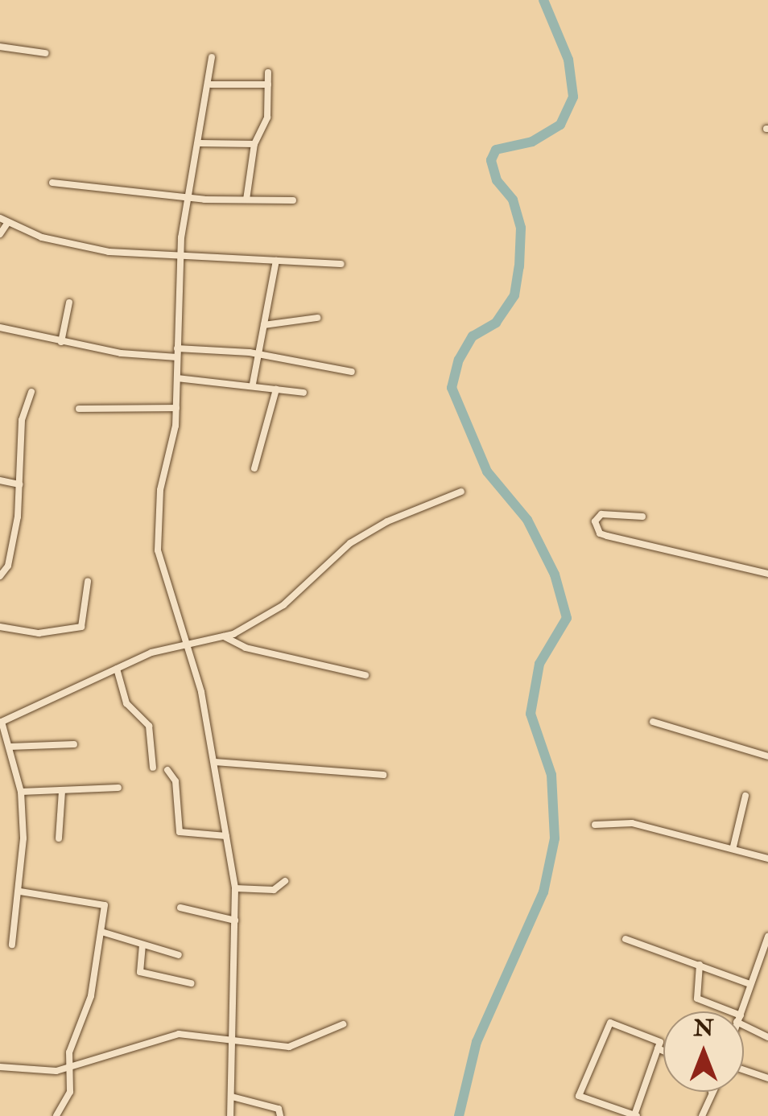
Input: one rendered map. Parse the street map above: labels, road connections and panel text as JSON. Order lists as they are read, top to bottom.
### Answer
{
  "north": "top"
}
